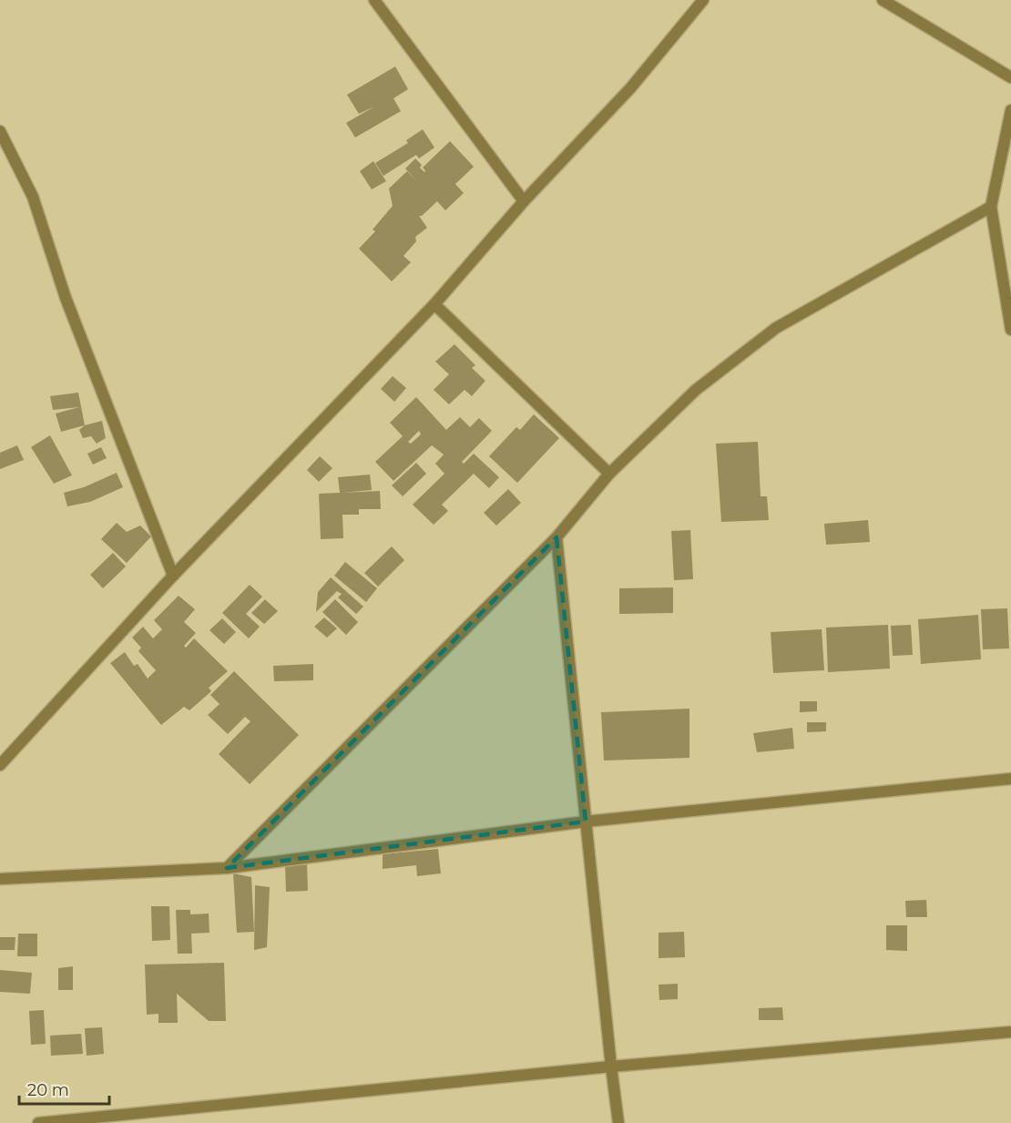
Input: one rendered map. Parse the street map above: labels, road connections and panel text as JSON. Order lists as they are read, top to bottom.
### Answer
{
  "scale_bar": "20 m"
}
